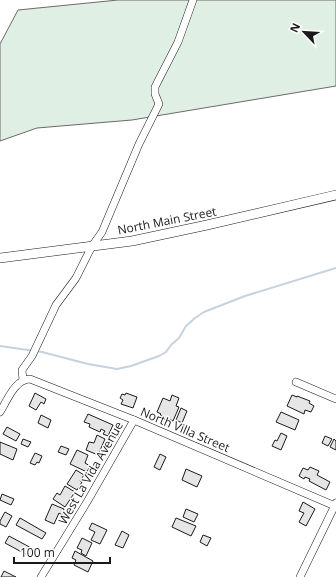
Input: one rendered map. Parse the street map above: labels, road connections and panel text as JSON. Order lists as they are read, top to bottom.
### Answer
{
  "streets": {
    "main road": ["North Main Street"],
    "street": ["North Villa Street", "West La Vida Avenue"]
  },
  "crossings": [
    ["North Villa Street", "West La Vida Avenue"]
  ],
  "scale_bar": "100 m",
  "north": "top left"
}
